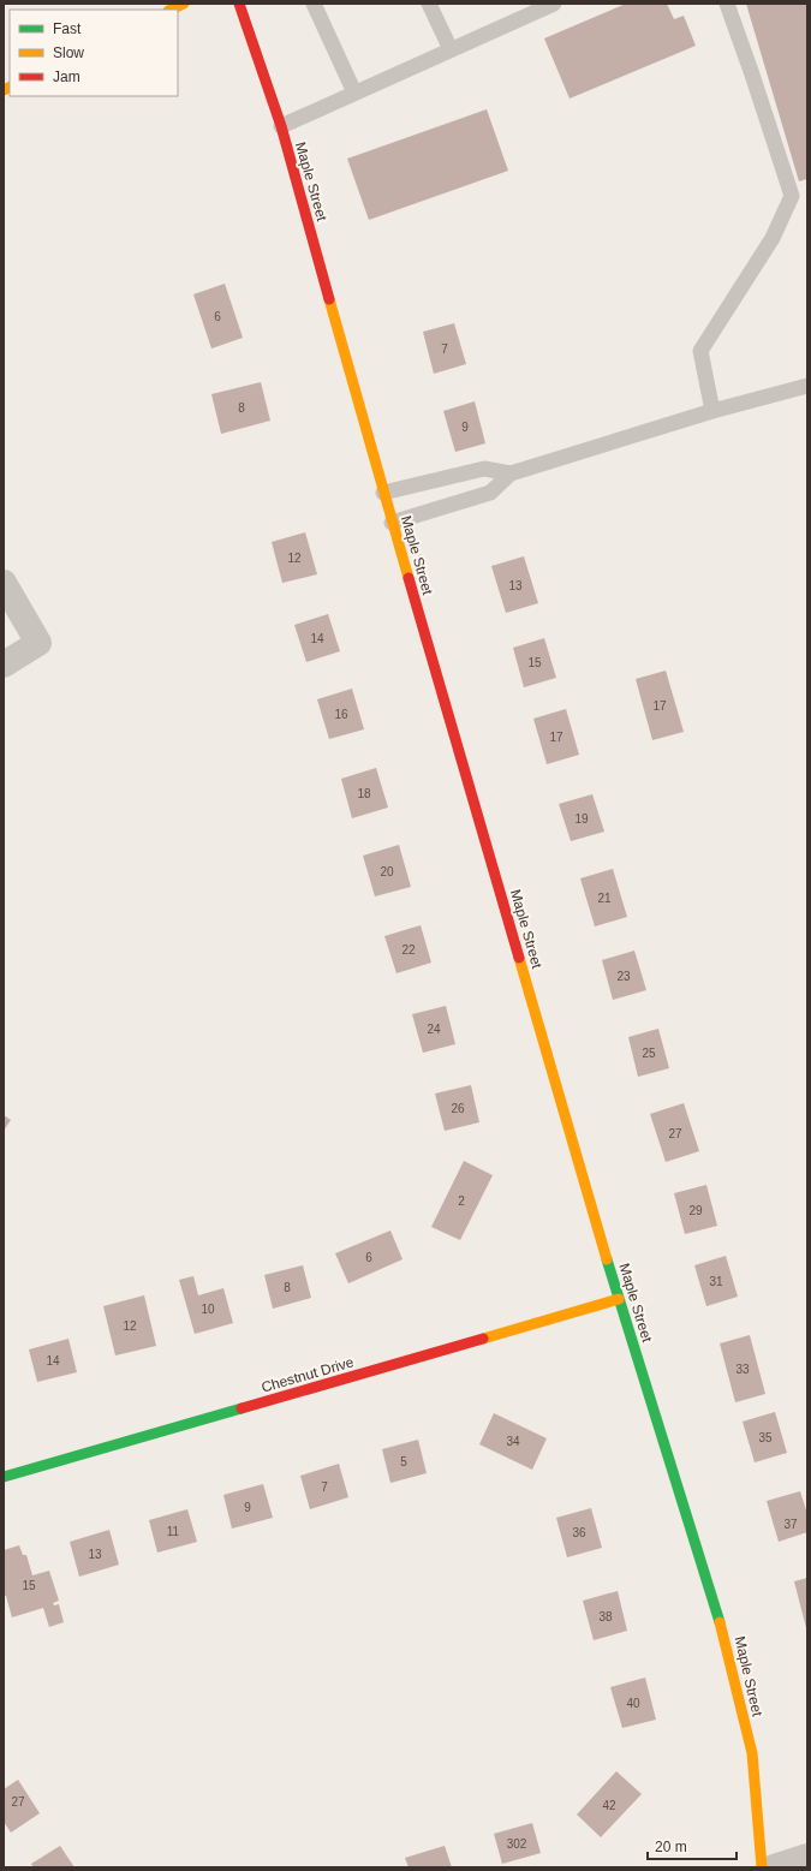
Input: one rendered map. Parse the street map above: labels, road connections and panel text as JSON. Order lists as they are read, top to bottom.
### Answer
{
  "streets": {
    "main road": ["Maple Street", "Chestnut Drive"]
  },
  "crossings": [
    ["Maple Street", "Chestnut Drive"]
  ],
  "house_numbers": [
    "6",
    "7",
    "8",
    "9",
    "12",
    "13",
    "14",
    "15",
    "17",
    "16",
    "17",
    "18",
    "19",
    "20",
    "21",
    "22",
    "23",
    "24",
    "25",
    "26",
    "27",
    "2",
    "29",
    "6",
    "31",
    "8",
    "10",
    "12",
    "14",
    "33",
    "35",
    "34",
    "5",
    "7",
    "9",
    "37",
    "11",
    "36",
    "13",
    "15",
    "38",
    "40",
    "27",
    "42",
    "302"
  ],
  "legend": ["Fast", "Slow", "Jam"],
  "scale_bar": "20 m"
}
